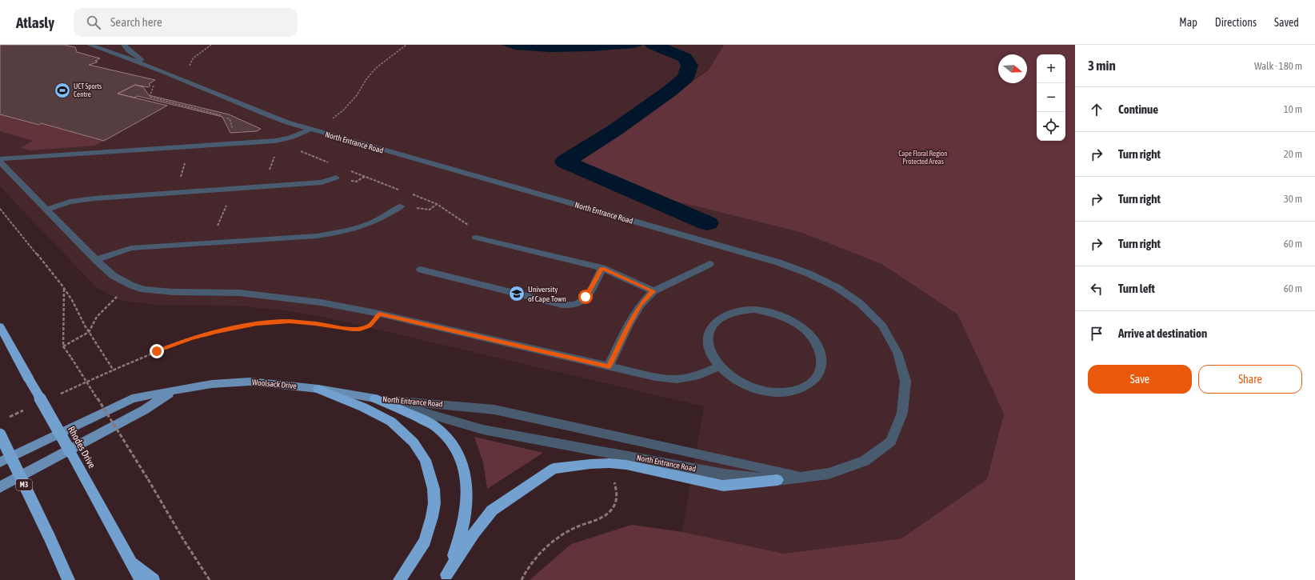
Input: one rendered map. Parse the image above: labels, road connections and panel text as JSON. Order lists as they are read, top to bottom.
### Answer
{
  "streets": {
    "highway": ["Rhodes Drive", "M3"],
    "main road": ["Woolsack Drive"],
    "street": ["North Entrance Road"]
  },
  "crossings": [
    ["North Entrance Road", "Woolsack Drive"]
  ],
  "parks": ["Cape Floral Region Protected Areas"],
  "places": {
    "sports": ["UCT Sports Centre"],
    "school or university": ["University of Cape Town"]
  },
  "north": "right",
  "page": {
    "header": "Atlasly",
    "search": "Search here",
    "nav": ["Map", "Directions", "Saved"],
    "heading": ["3 min", "Walk · 180 m"],
    "map_buttons": ["+", "−"],
    "list": [
      ["Continue", "10 m"],
      ["Turn right", "20 m"],
      ["Turn right", "30 m"],
      ["Turn right", "60 m"],
      ["Turn left", "60 m"],
      "Arrive at destination"
    ],
    "buttons": ["Save", "Share"]
  }
}
